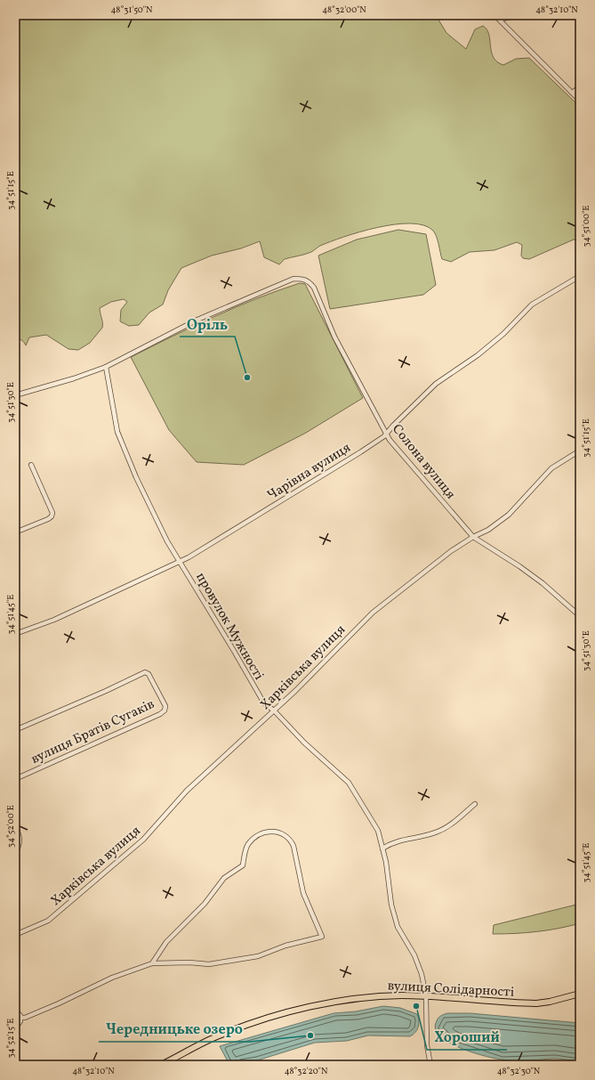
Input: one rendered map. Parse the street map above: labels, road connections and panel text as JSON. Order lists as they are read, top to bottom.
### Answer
{
  "streets": {
    "main road": ["вулиця Солідарності"],
    "street": [
      "Солона вулиця",
      "Чарівна вулиця",
      "провулок Мужності",
      "Харківська вулиця",
      "вулиця Братів Сугаків"
    ]
  },
  "crossings": [
    ["Солона вулиця", "Чарівна вулиця"],
    ["Солона вулиця", "провулок Мужності"],
    ["Солона вулиця", "Харківська вулиця"],
    ["Чарівна вулиця", "провулок Мужності"],
    ["провулок Мужності", "Харківська вулиця"],
    ["провулок Мужності", "вулиця Солідарності"]
  ],
  "places": ["Оріль", "Хороший", "Чередницьке озеро"],
  "coordinates": [
    "48°31'50\"N",
    "48°32'00\"N",
    "48°32'10\"N",
    "34°51'15\"E",
    "34°51'00\"E",
    "34°51'30\"E",
    "34°51'45\"E",
    "34°52'00\"E",
    "34°52'15\"E",
    "48°32'20\"N",
    "48°32'30\"N"
  ]
}
